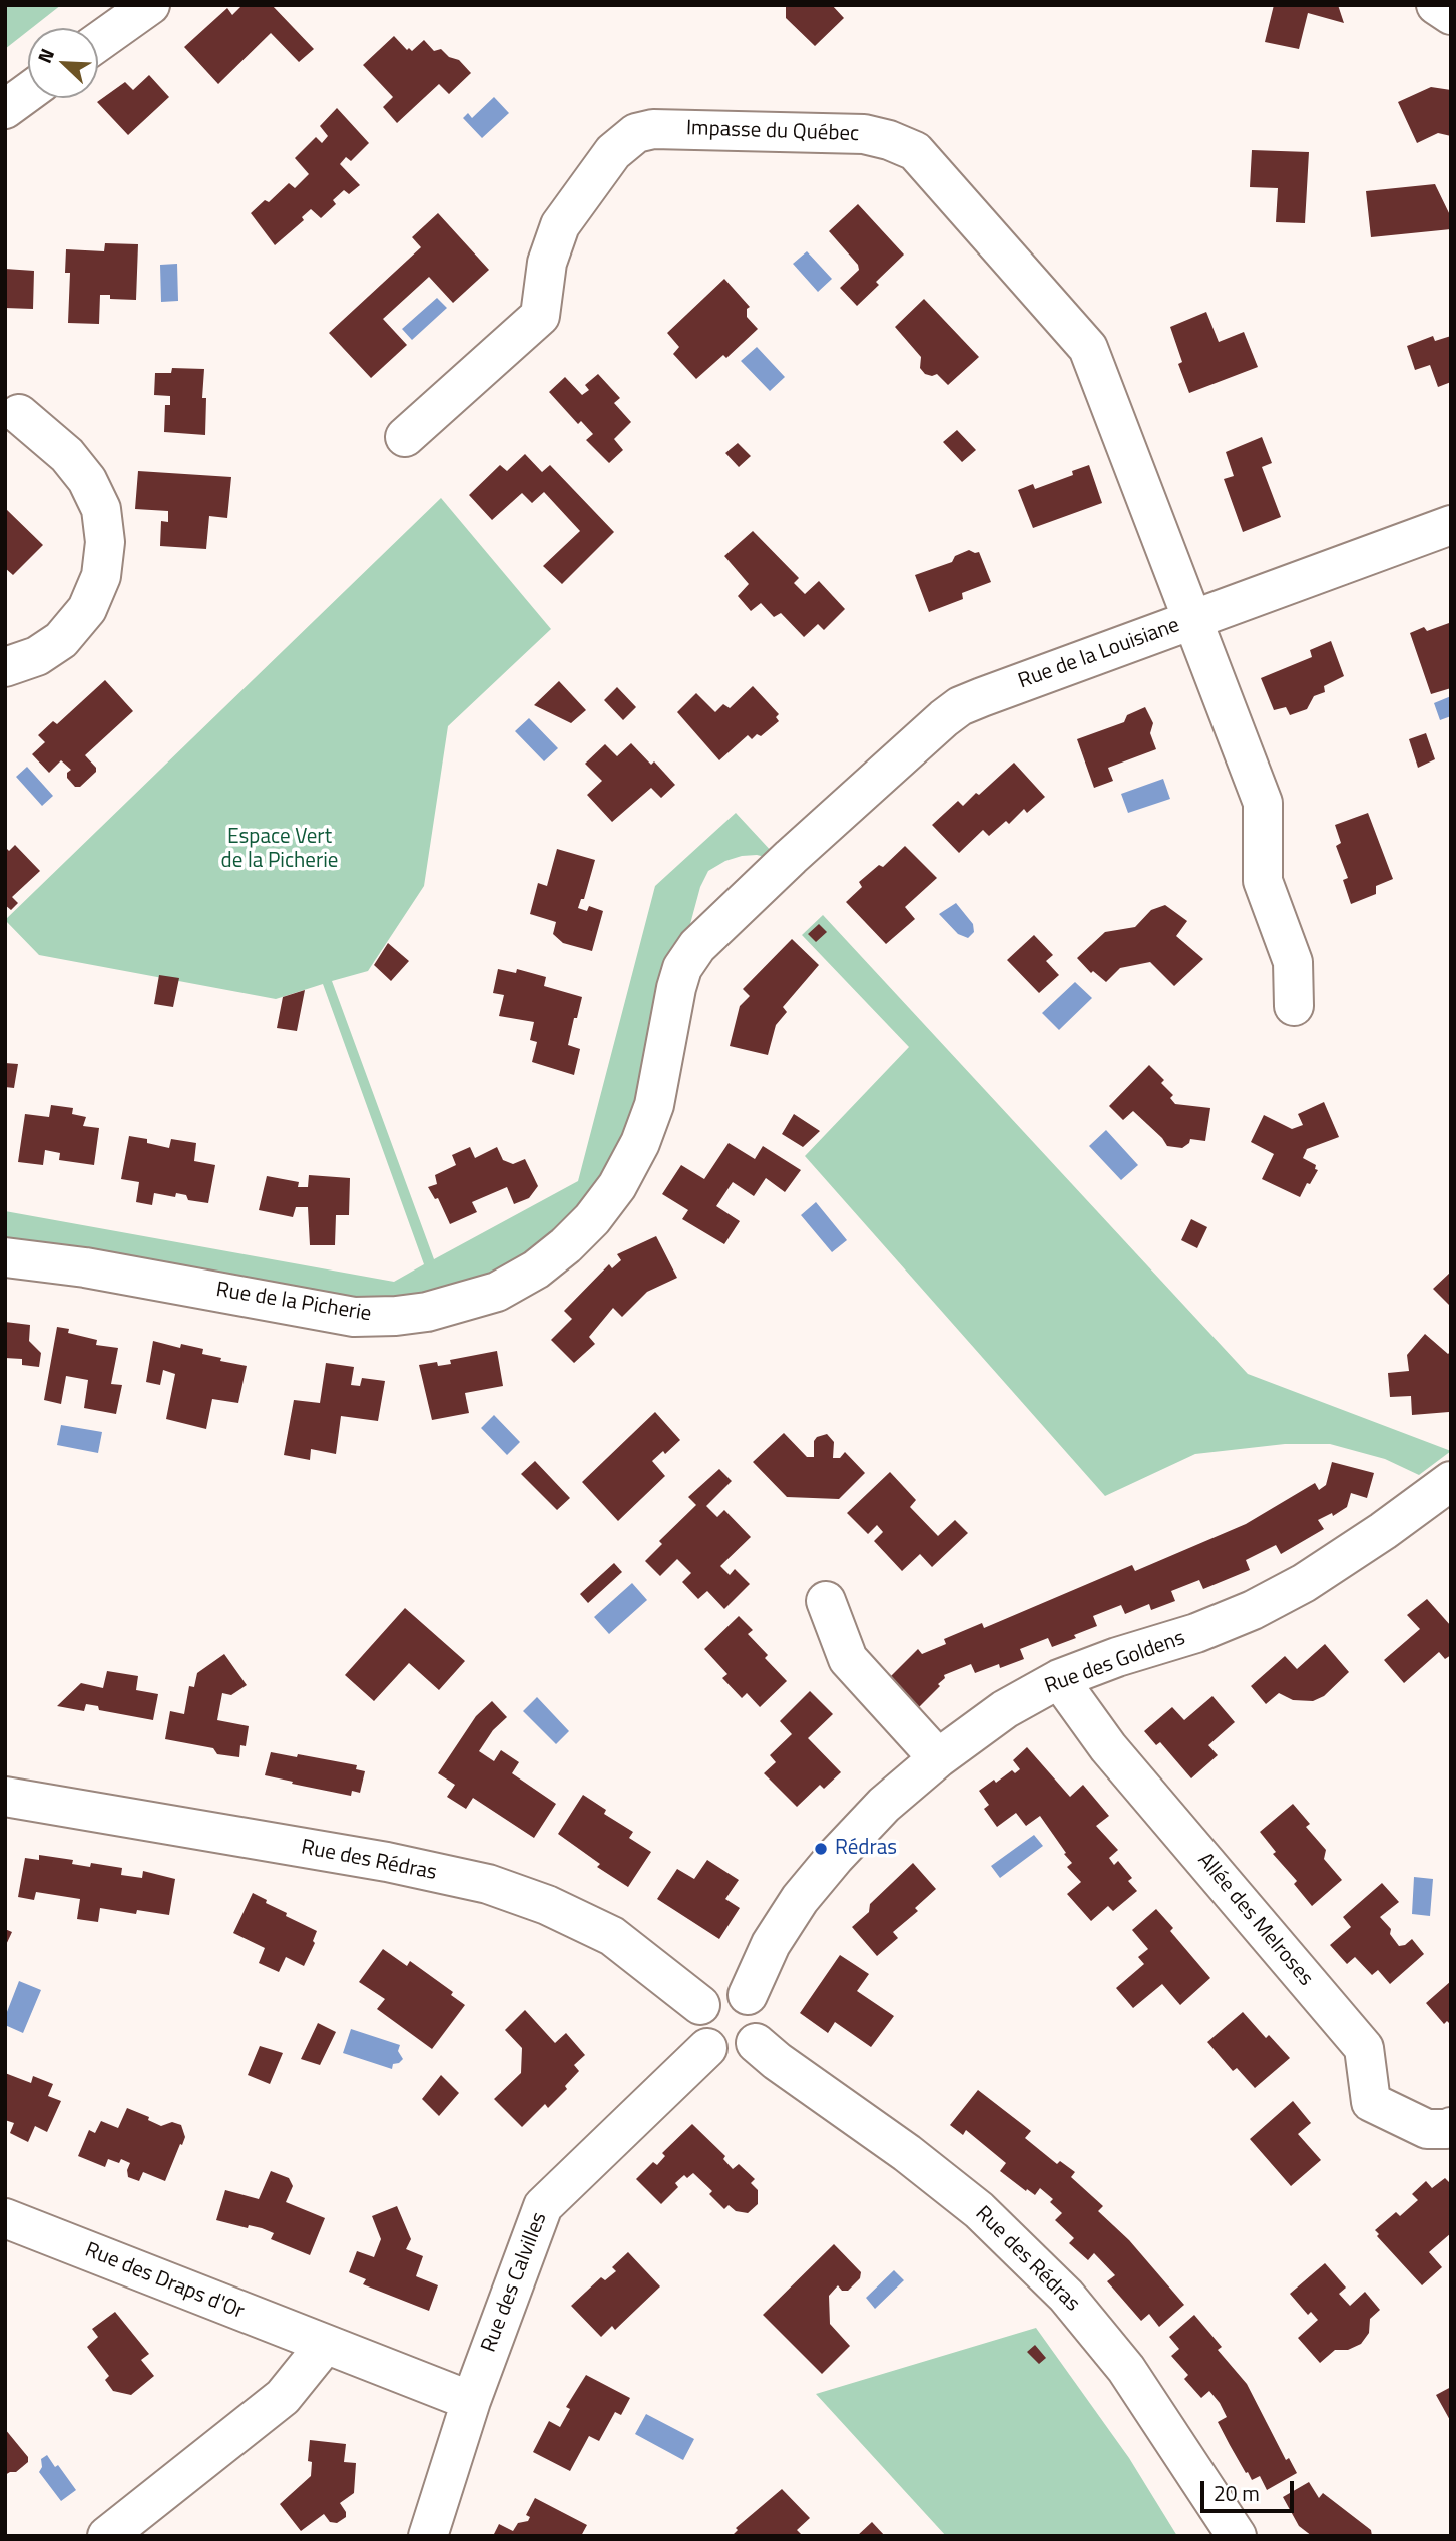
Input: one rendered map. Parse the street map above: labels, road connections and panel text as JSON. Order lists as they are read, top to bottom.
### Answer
{
  "streets": {
    "street": [
      "Impasse du Québec",
      "Rue de la Louisiane",
      "Rue de la Picherie",
      "Rue des Goldens",
      "Rue des Rédras",
      "Allée des Melroses",
      "Rue des Draps d'Or",
      "Rue des Calvilles"
    ]
  },
  "crossings": [
    ["Impasse du Québec", "Rue de la Louisiane"],
    ["Rue de la Louisiane", "Rue de la Picherie"],
    ["Rue des Goldens", "Rue des Rédras"],
    ["Rue des Goldens", "Allée des Melroses"],
    ["Rue des Goldens", "Rue des Calvilles"],
    ["Rue des Rédras", "Rue des Calvilles"],
    ["Rue des Draps d'Or", "Rue des Calvilles"]
  ],
  "parks": ["Espace Vert de la Picherie"],
  "places": ["Rédras"],
  "scale_bar": "20 m",
  "north": "top left"
}
